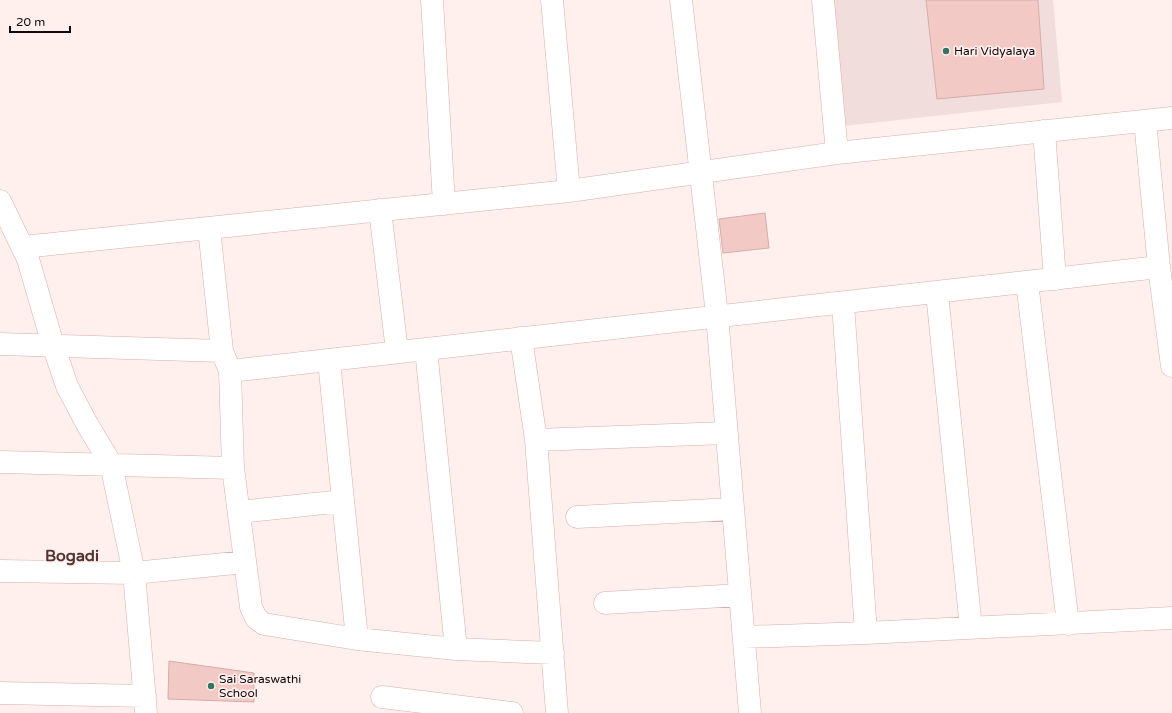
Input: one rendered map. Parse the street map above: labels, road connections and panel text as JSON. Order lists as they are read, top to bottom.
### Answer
{
  "districts": ["Bogadi"],
  "places": ["Hari Vidyalaya", "Sai Saraswathi School"],
  "scale_bar": "20 m"
}
